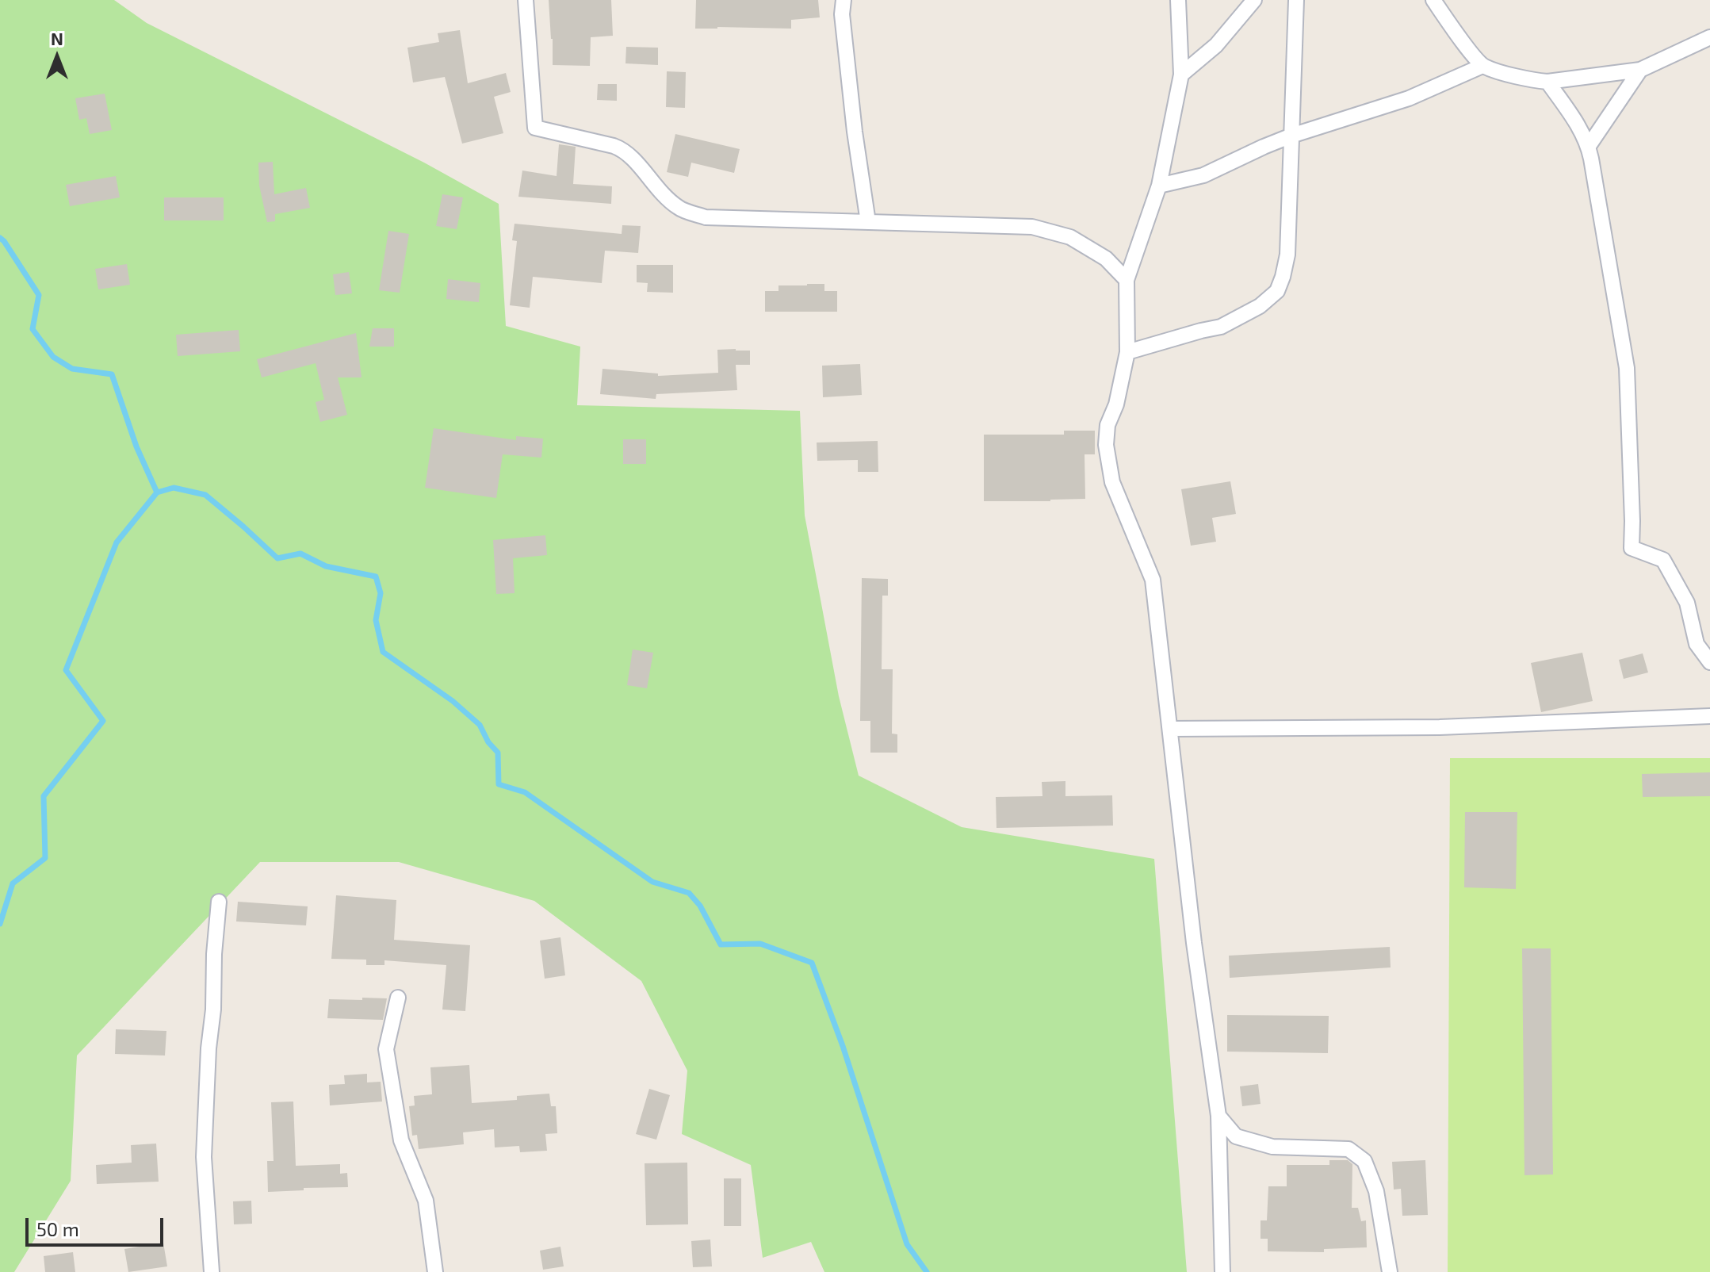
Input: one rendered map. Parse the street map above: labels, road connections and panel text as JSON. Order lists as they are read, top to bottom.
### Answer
{
  "scale_bar": "50 m",
  "north": "top"
}
